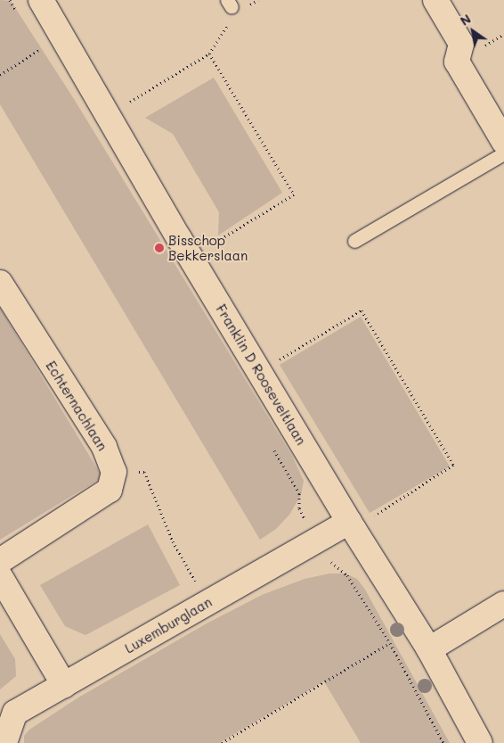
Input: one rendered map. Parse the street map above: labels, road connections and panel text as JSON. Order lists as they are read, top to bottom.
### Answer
{
  "streets": {
    "street": ["Franklin D Rooseveltlaan", "Echternachlaan", "Luxemburglaan"]
  },
  "crossings": [
    ["Franklin D Rooseveltlaan", "Luxemburglaan"]
  ],
  "places": ["Bisschop Bekkerslaan"],
  "north": "top left"
}
